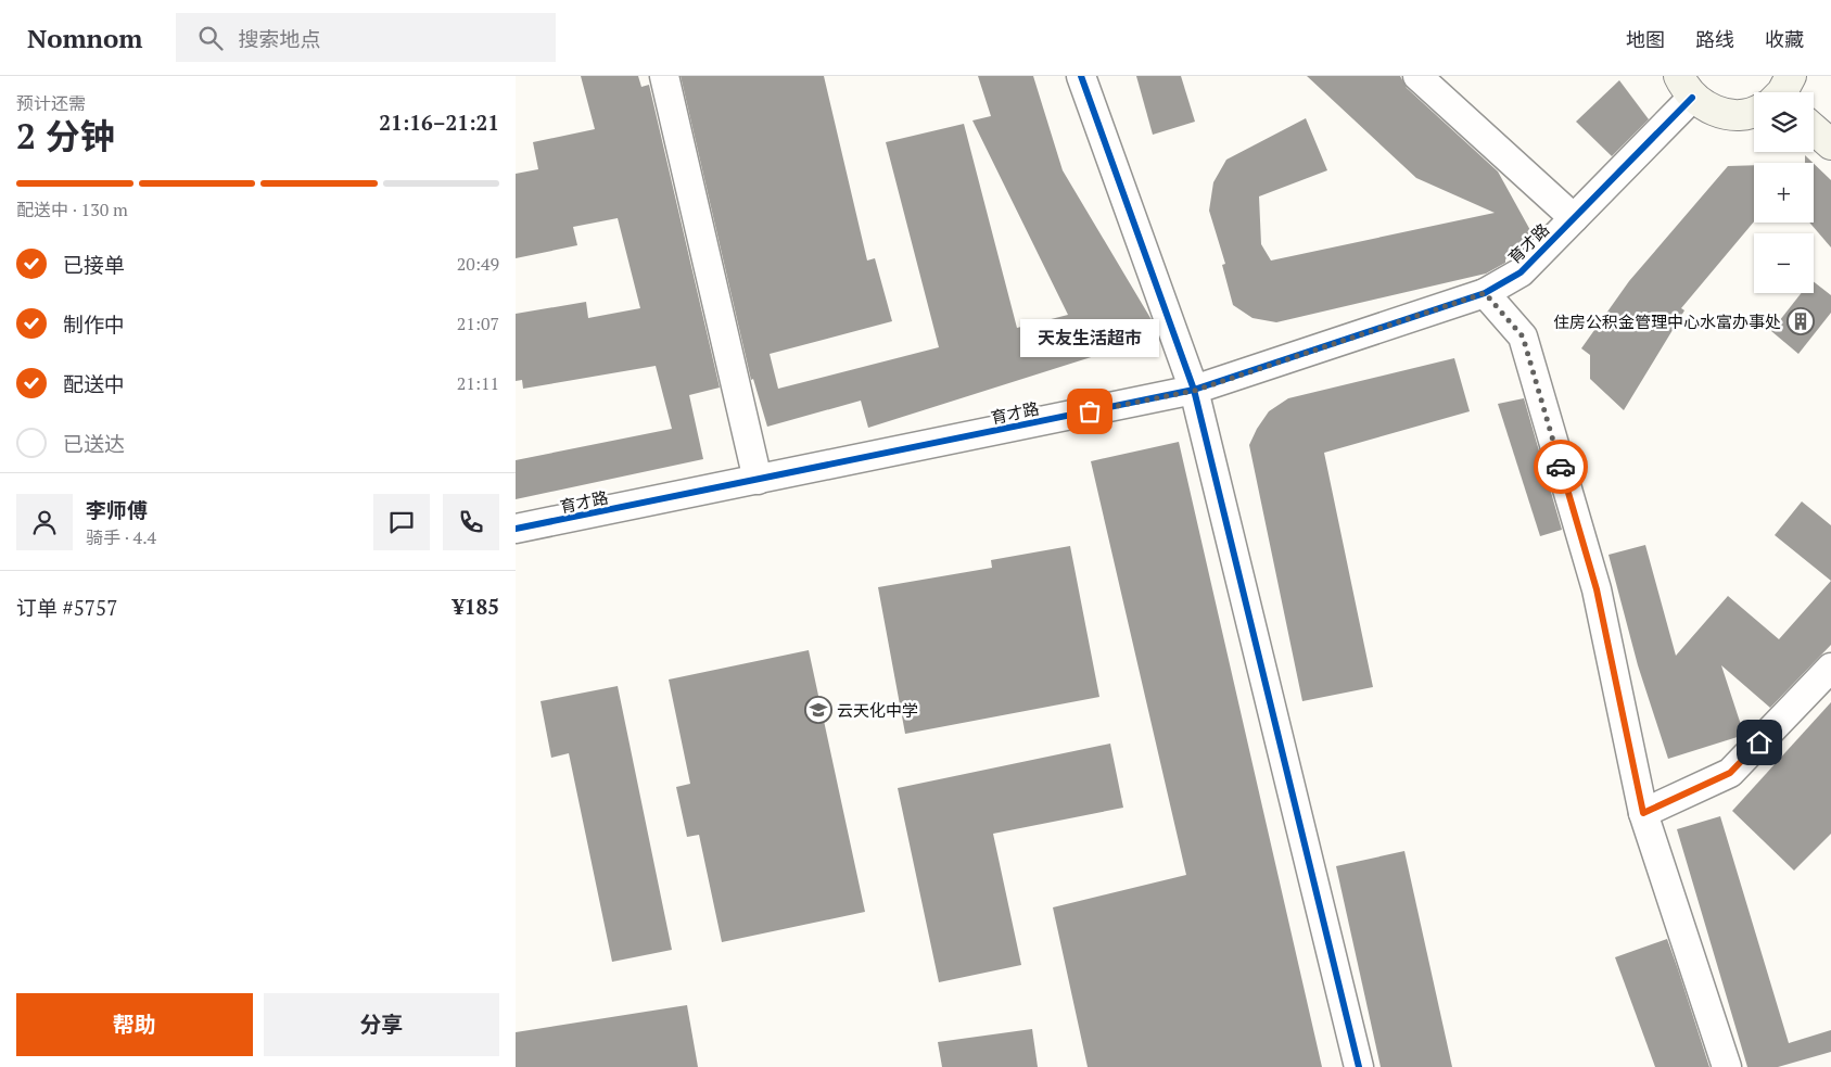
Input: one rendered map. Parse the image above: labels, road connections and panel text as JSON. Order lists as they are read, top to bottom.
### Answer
{
  "streets": {
    "street": ["育才路"]
  },
  "places": {
    "building": ["住房公积金管理中心水富办事处"],
    "other": ["天友生活超市"],
    "school or university": ["云天化中学"]
  },
  "page": {
    "header": "Nomnom",
    "search": "搜索地点",
    "nav": ["地图", "路线", "收藏"],
    "heading": ["2 分钟", "预计还需", "21:16–21:21"],
    "panel": [
      "李师傅",
      "骑手 · 4.4",
      "订单 #5757",
      "¥185"
    ],
    "map_buttons": ["+", "−"],
    "bar": "配送中 · 130 m",
    "list": [
      ["已接单", "20:49"],
      ["制作中", "21:07"],
      ["配送中", "21:11"],
      "已送达"
    ],
    "bubble": "天友生活超市",
    "buttons": ["帮助", "分享"]
  }
}
